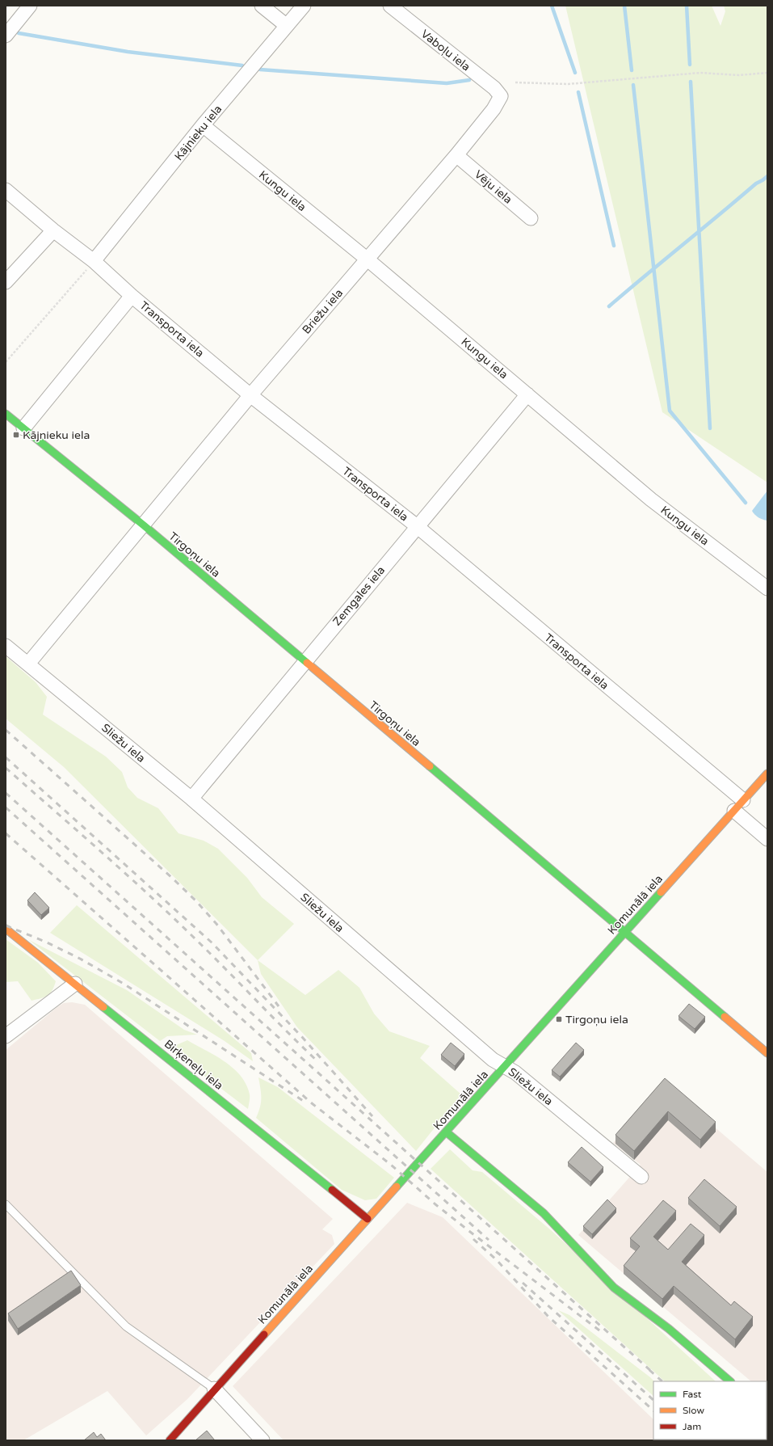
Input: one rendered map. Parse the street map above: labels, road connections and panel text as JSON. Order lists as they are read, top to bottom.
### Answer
{
  "streets": {
    "street": [
      "Vaboļu iela",
      "Kājnieku iela",
      "Vēju iela",
      "Kungu iela",
      "Briežu iela",
      "Transporta iela",
      "Tirgoņu iela",
      "Zemgales iela",
      "Sliežu iela",
      "Komunālā iela",
      "Birķeneļu iela"
    ]
  },
  "crossings": [
    ["Vaboļu iela", "Briežu iela"],
    ["Kājnieku iela", "Kungu iela"],
    ["Kājnieku iela", "Transporta iela"],
    ["Vēju iela", "Briežu iela"],
    ["Kungu iela", "Briežu iela"],
    ["Kungu iela", "Zemgales iela"],
    ["Briežu iela", "Transporta iela"],
    ["Briežu iela", "Tirgoņu iela"],
    ["Briežu iela", "Sliežu iela"],
    ["Transporta iela", "Zemgales iela"],
    ["Transporta iela", "Komunālā iela"],
    ["Tirgoņu iela", "Zemgales iela"],
    ["Tirgoņu iela", "Komunālā iela"],
    ["Zemgales iela", "Sliežu iela"],
    ["Sliežu iela", "Komunālā iela"],
    ["Komunālā iela", "Birķeneļu iela"]
  ],
  "places": {
    "transit": ["Kājnieku iela", "Tirgoņu iela"]
  },
  "legend": ["Fast", "Slow", "Jam"]
}
